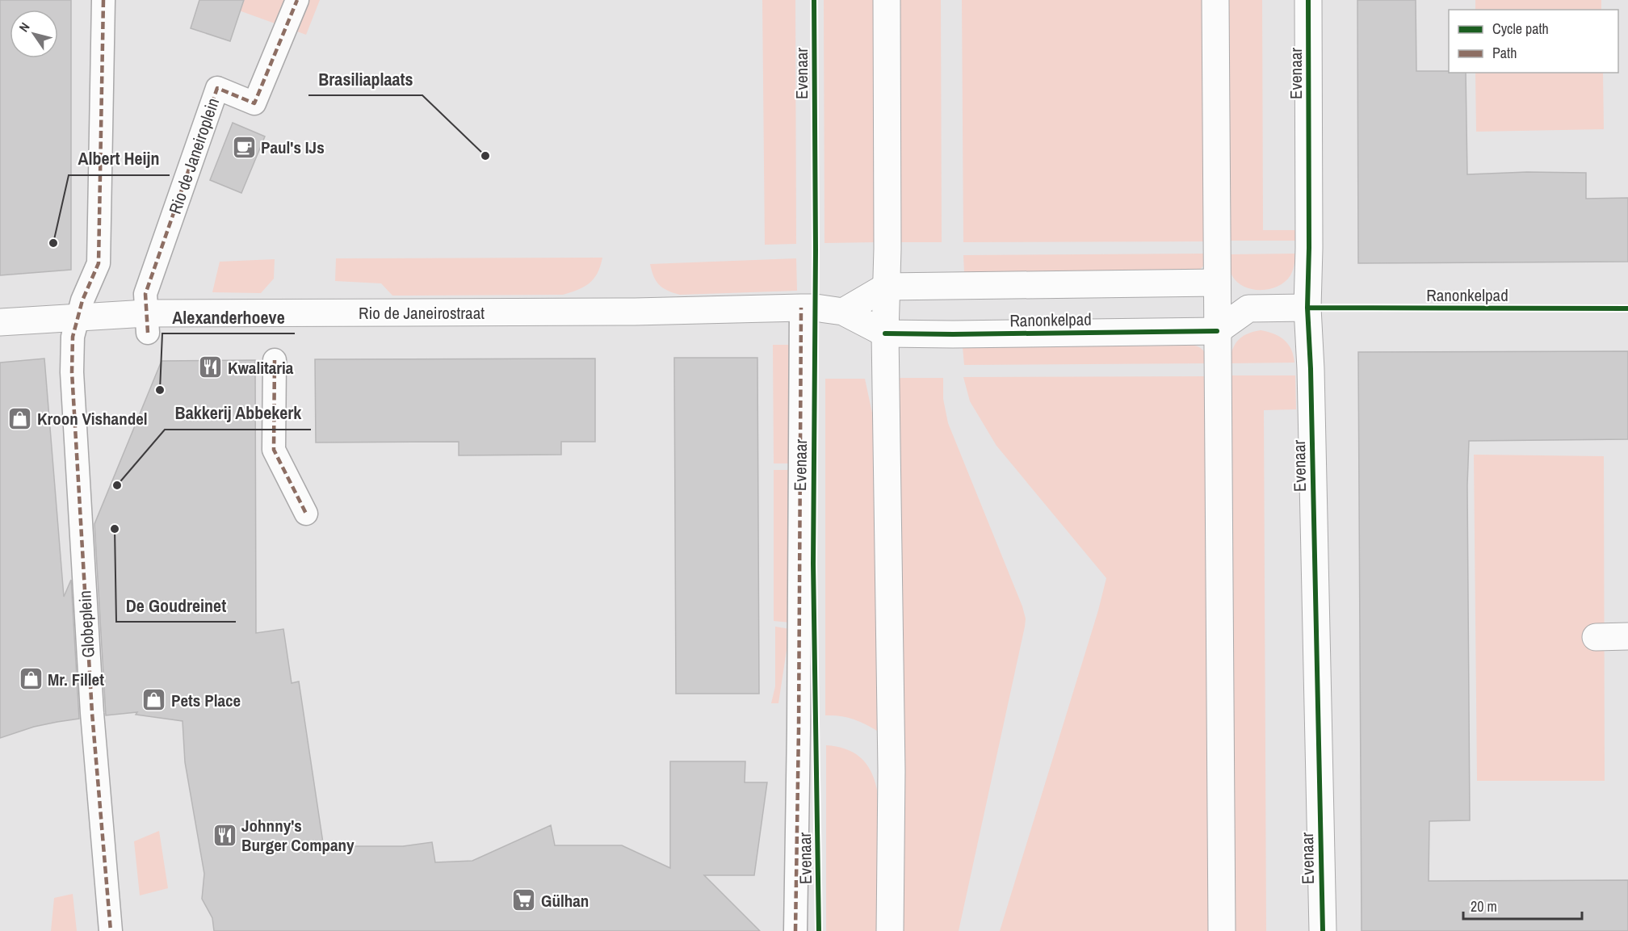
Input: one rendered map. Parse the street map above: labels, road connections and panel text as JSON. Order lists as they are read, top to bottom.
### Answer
{
  "streets": {
    "street": [
      "Evenaar",
      "Rio de Janeiroplein",
      "Ranonkelpad",
      "Rio de Janeirostraat",
      "Globeplein"
    ]
  },
  "crossings": [
    ["Rio de Janeiroplein", "Rio de Janeirostraat"],
    ["Ranonkelpad", "Rio de Janeirostraat"],
    ["Rio de Janeirostraat", "Globeplein"]
  ],
  "places": {
    "cafe": ["Paul's IJs"],
    "other": [
      "Brasiliaplaats",
      "Albert Heijn",
      "Alexanderhoeve",
      "Bakkerij Abbekerk",
      "De Goudreinet"
    ],
    "restaurant": ["Kwalitaria", "Johnny's Burger Company"],
    "shop": ["Kroon Vishandel", "Mr. Fillet", "Pets Place"],
    "supermarket": ["Gülhan"]
  },
  "legend": ["Cycle path", "Path"],
  "scale_bar": "20 m",
  "north": "top left"
}
